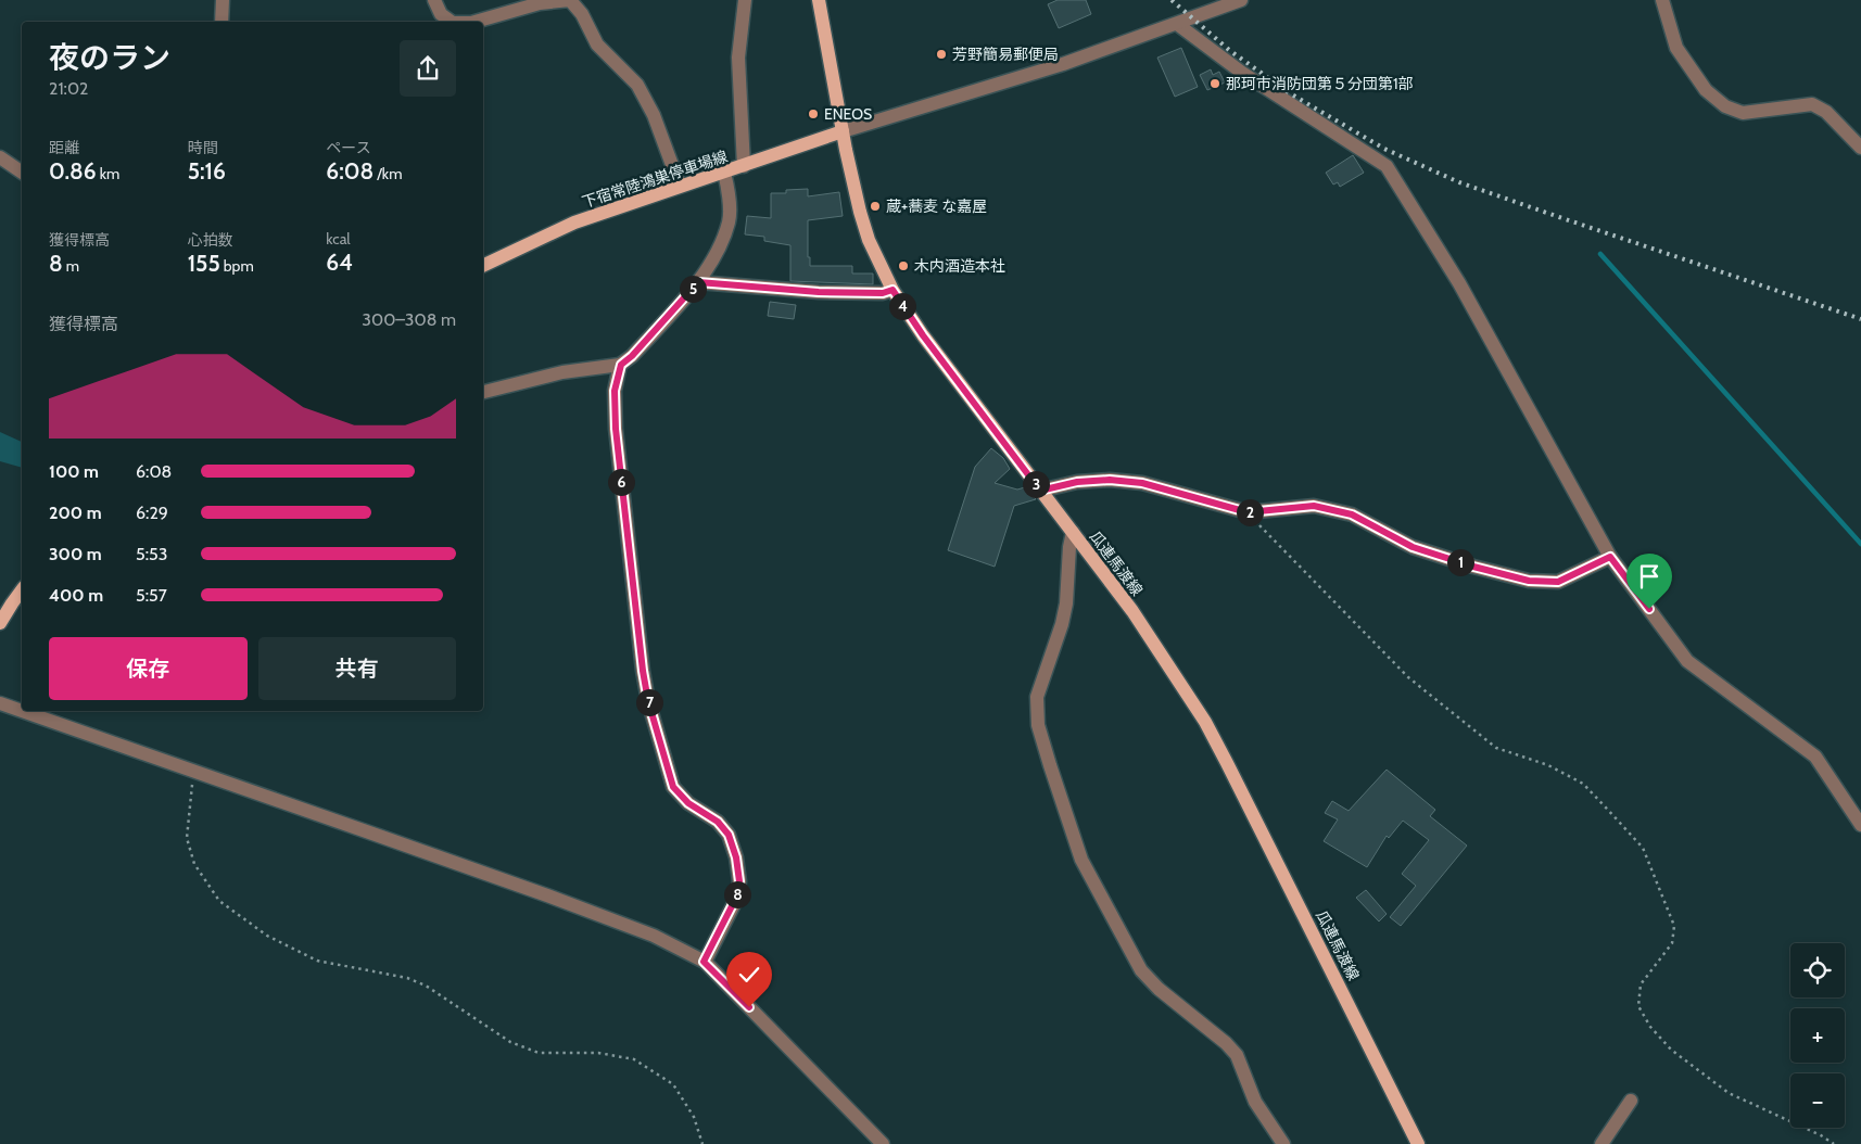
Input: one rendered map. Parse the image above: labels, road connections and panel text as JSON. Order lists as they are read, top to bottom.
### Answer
{
  "streets": {
    "main road": ["下宿常陸鴻巣停車場線", "瓜連馬渡線"]
  },
  "crossings": [
    ["下宿常陸鴻巣停車場線", "瓜連馬渡線"]
  ],
  "places": [
    "芳野簡易郵便局",
    "那珂市消防団第５分団第1部",
    "ENEOS",
    "蔵+蕎麦 な嘉屋",
    "木内酒造本社"
  ],
  "page": {
    "heading": ["夜のラン", "21:02"],
    "stats": [
      ["距離", "0.86 km"],
      ["時間", "5:16"],
      ["ペース", "6:08 /km"],
      ["獲得標高", "8 m"],
      ["心拍数", "155 bpm"],
      ["kcal", "64"]
    ],
    "pins": [
      "5",
      "4",
      "6",
      "3",
      "2",
      "1",
      "7",
      "8"
    ],
    "chart": ["獲得標高", "300–308 m"],
    "list": [
      {
        "name": "100 m",
        "note": "6:08"
      },
      {
        "name": "200 m",
        "note": "6:29"
      },
      {
        "name": "300 m",
        "note": "5:53"
      },
      {
        "name": "400 m",
        "note": "5:57"
      }
    ],
    "buttons": ["保存", "共有"],
    "map_buttons": ["+", "−"]
  }
}
